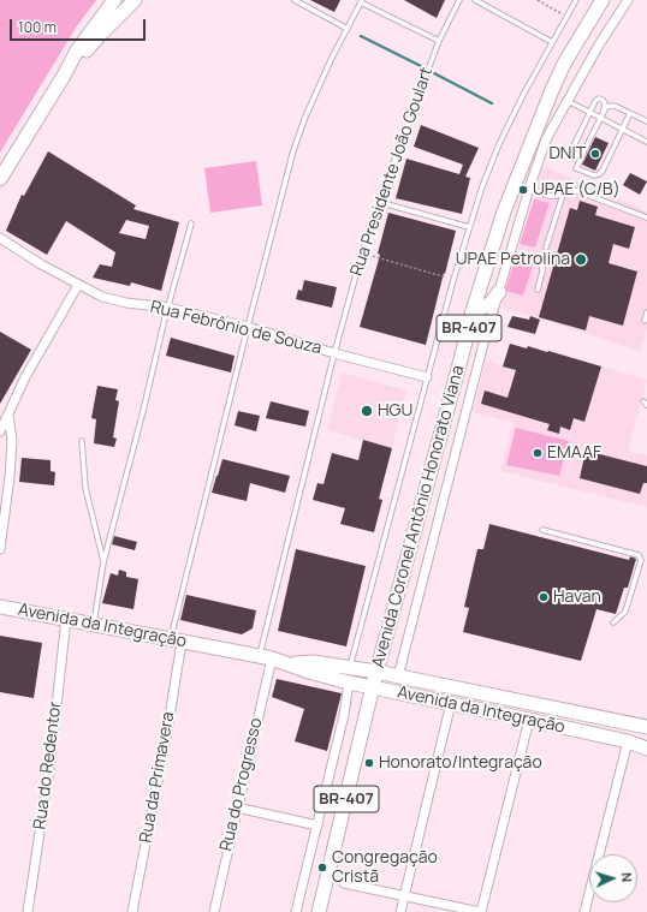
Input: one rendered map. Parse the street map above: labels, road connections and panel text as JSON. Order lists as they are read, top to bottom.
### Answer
{
  "streets": {
    "main road": ["BR-407", "Avenida Coronel Antônio Honorato Viana", "Avenida da Integração"],
    "street": [
      "Rua Febrônio de Souza",
      "Rua do Redentor",
      "Rua da Primavera",
      "Rua do Progresso"
    ],
    "lane": ["Rua Presidente João Goulart"]
  },
  "crossings": [
    ["Rua Presidente João Goulart", "Rua Febrônio de Souza"],
    ["Rua Presidente João Goulart", "Avenida da Integração"],
    ["Rua Presidente João Goulart", "Rua do Progresso"],
    ["Avenida Coronel Antônio Honorato Viana", "Avenida da Integração"],
    ["Avenida da Integração", "Rua do Redentor"],
    ["Avenida da Integração", "Rua da Primavera"],
    ["Avenida da Integração", "Rua do Progresso"]
  ],
  "places": [
    "DNIT",
    "UPAE (C/B)",
    "UPAE Petrolina",
    "HGU",
    "EMAAF",
    "Havan",
    "Honorato/Integração",
    "Congregação Cristã"
  ],
  "scale_bar": "100 m",
  "north": "right"
}
